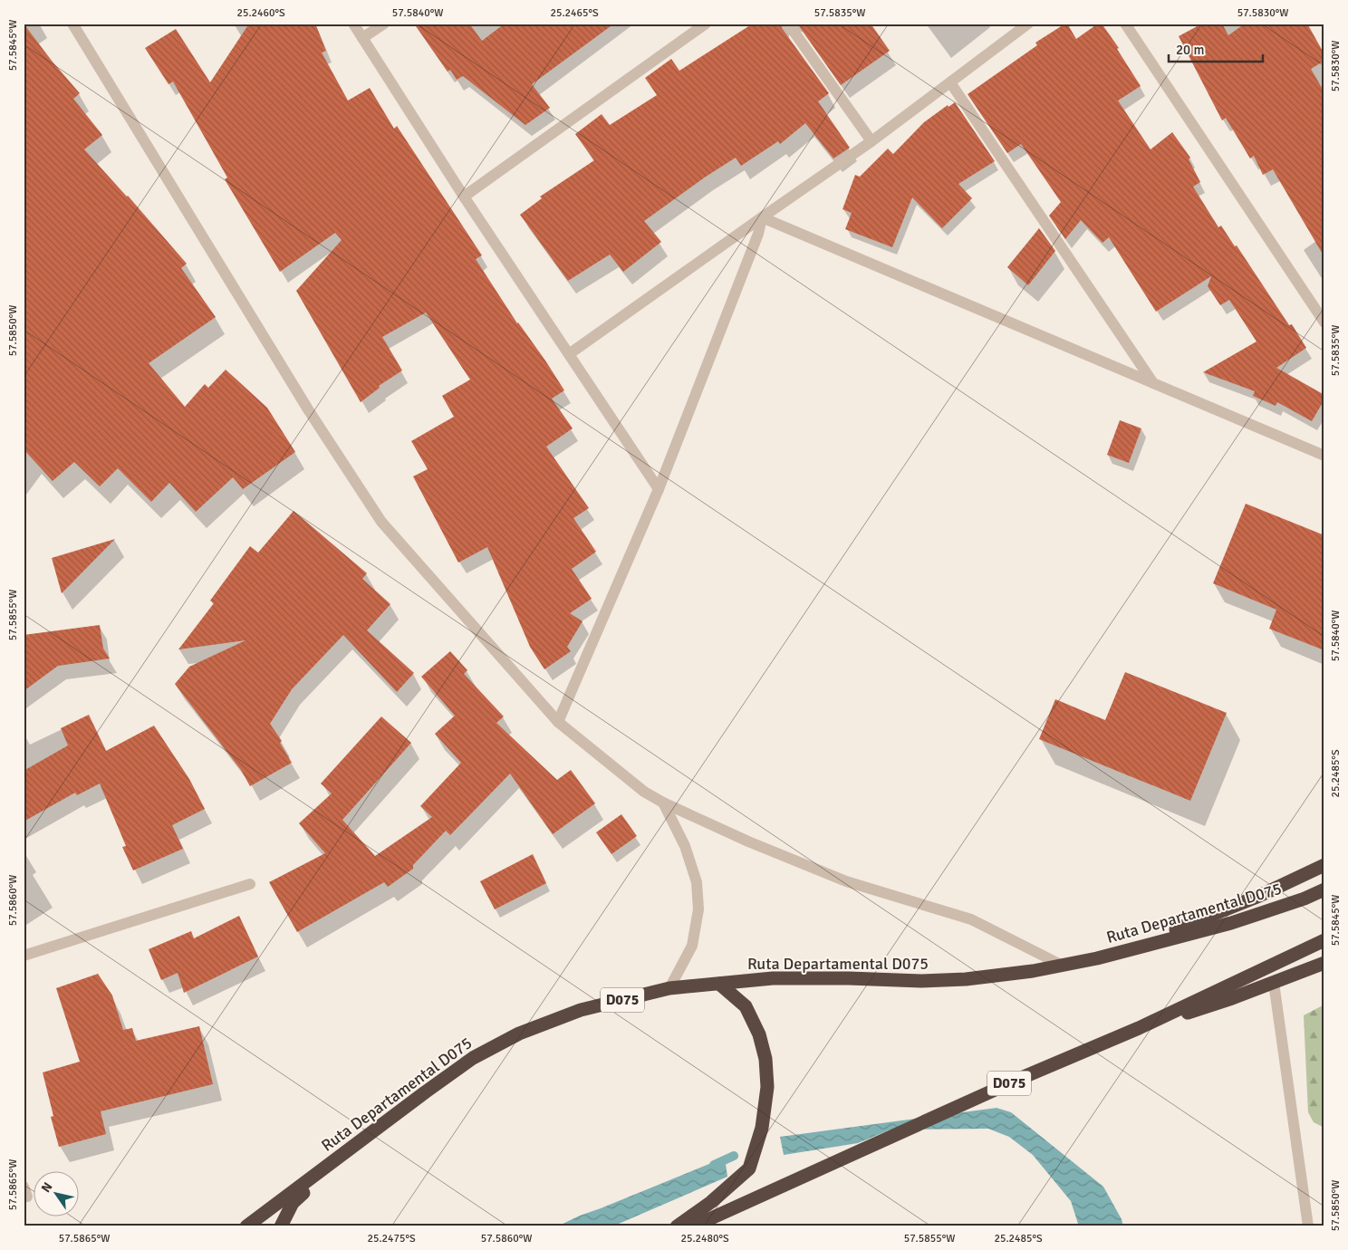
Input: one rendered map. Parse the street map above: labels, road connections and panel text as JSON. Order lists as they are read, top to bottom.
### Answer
{
  "streets": {
    "highway": ["Ruta Departamental D075", "D075"]
  },
  "crossings": [
    ["Ruta Departamental D075", "D075"]
  ],
  "scale_bar": "20 m",
  "north": "top left",
  "coordinates": [
    "25.2460°S",
    "57.5840°W",
    "25.2465°S",
    "57.5835°W",
    "57.5830°W",
    "57.5845°W",
    "57.5850°W",
    "57.5855°W",
    "25.2485°S",
    "57.5860°W",
    "57.5865°W",
    "25.2475°S",
    "25.2480°S"
  ]
}
